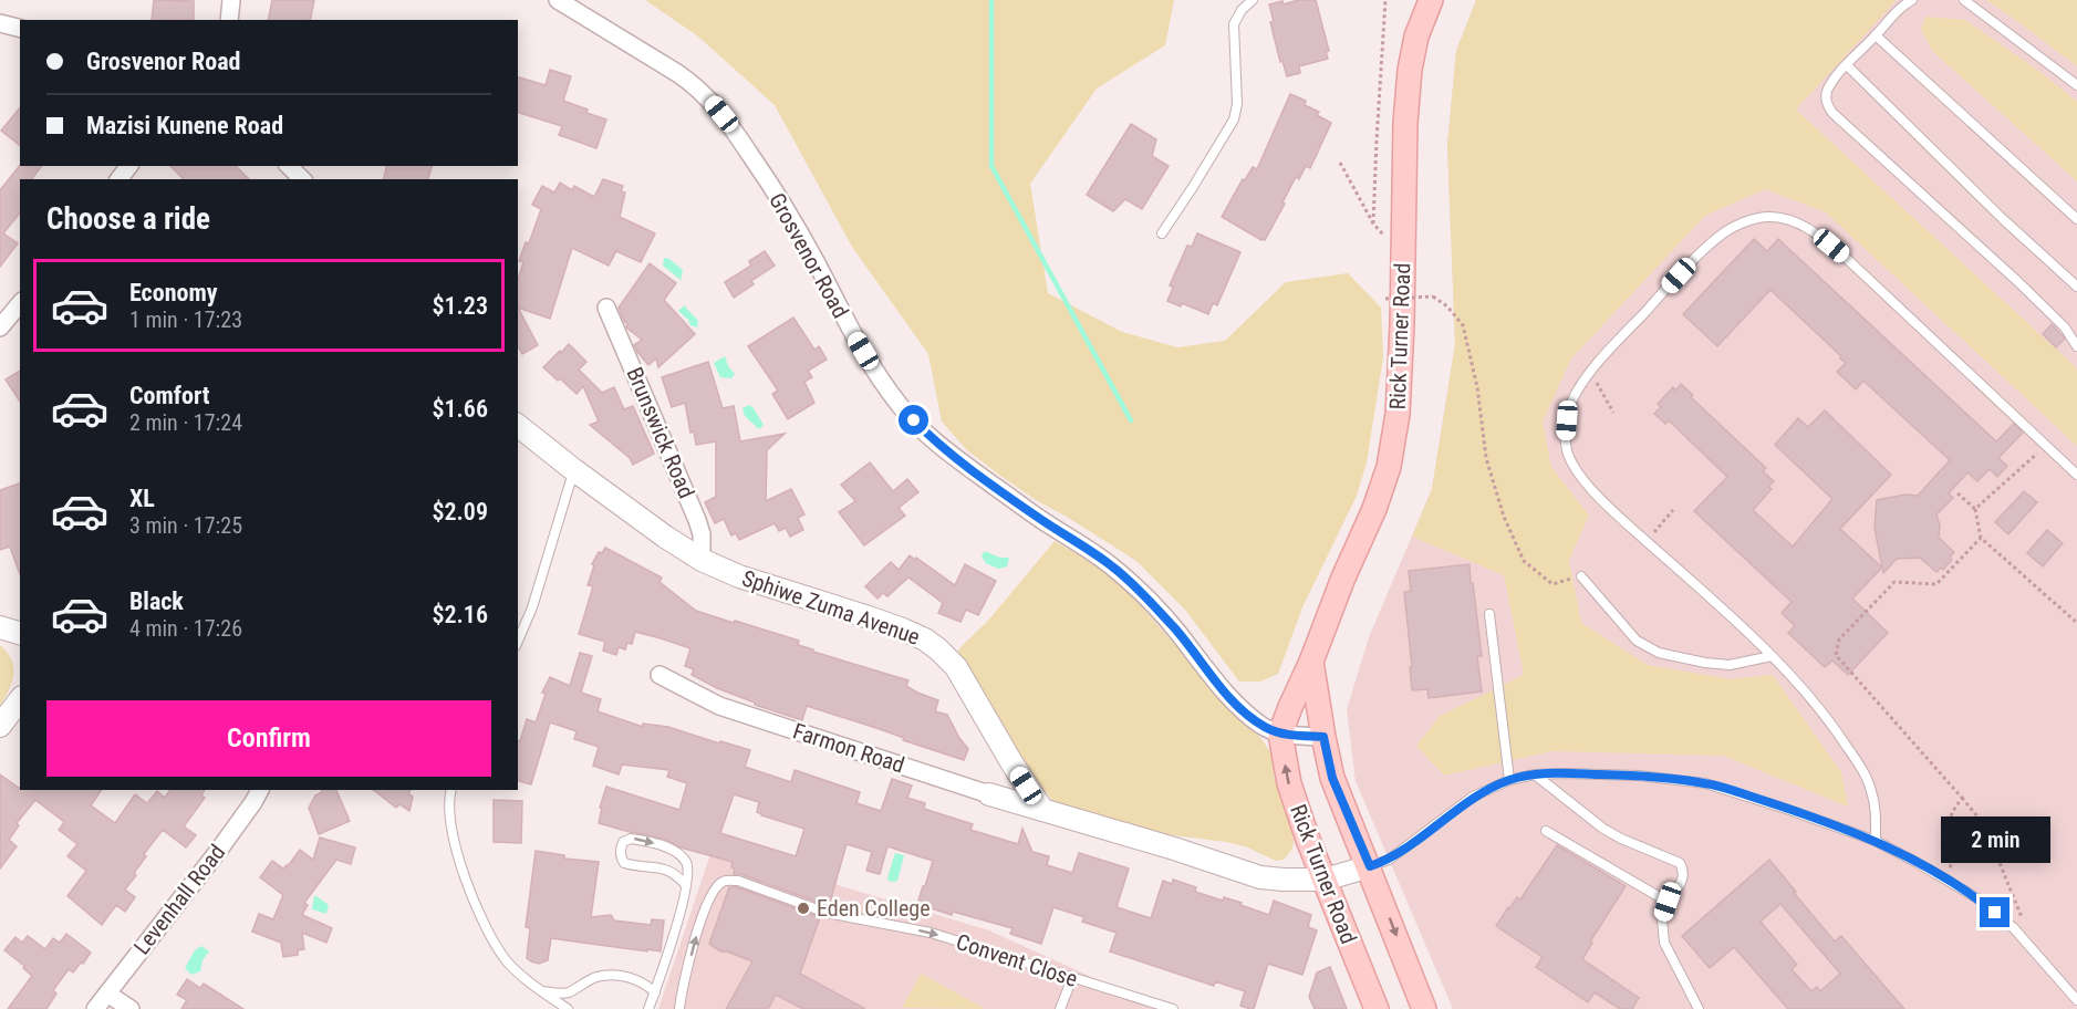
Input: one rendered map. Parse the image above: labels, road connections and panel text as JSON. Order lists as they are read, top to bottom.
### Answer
{
  "streets": {
    "main road": ["Rick Turner Road"],
    "street": [
      "Grosvenor Road",
      "Brunswick Road",
      "Sphiwe Zuma Avenue",
      "Farmon Road",
      "Levenhall Road"
    ],
    "lane": ["Convent Close"]
  },
  "crossings": [
    ["Grosvenor Road", "Rick Turner Road"],
    ["Brunswick Road", "Sphiwe Zuma Avenue"],
    ["Sphiwe Zuma Avenue", "Farmon Road"]
  ],
  "places": ["Eden College"],
  "page": {
    "banner": ["Grosvenor Road", "Mazisi Kunene Road"],
    "heading": "Choose a ride",
    "list": [
      {
        "name": "Economy",
        "note": "1 min · 17:23",
        "value": "$1.23"
      },
      {
        "name": "Comfort",
        "note": "2 min · 17:24",
        "value": "$1.66"
      },
      {
        "name": "XL",
        "note": "3 min · 17:25",
        "value": "$2.09"
      },
      {
        "name": "Black",
        "note": "4 min · 17:26",
        "value": "$2.16"
      }
    ],
    "buttons": "Confirm",
    "bubble": "2 min"
  }
}
